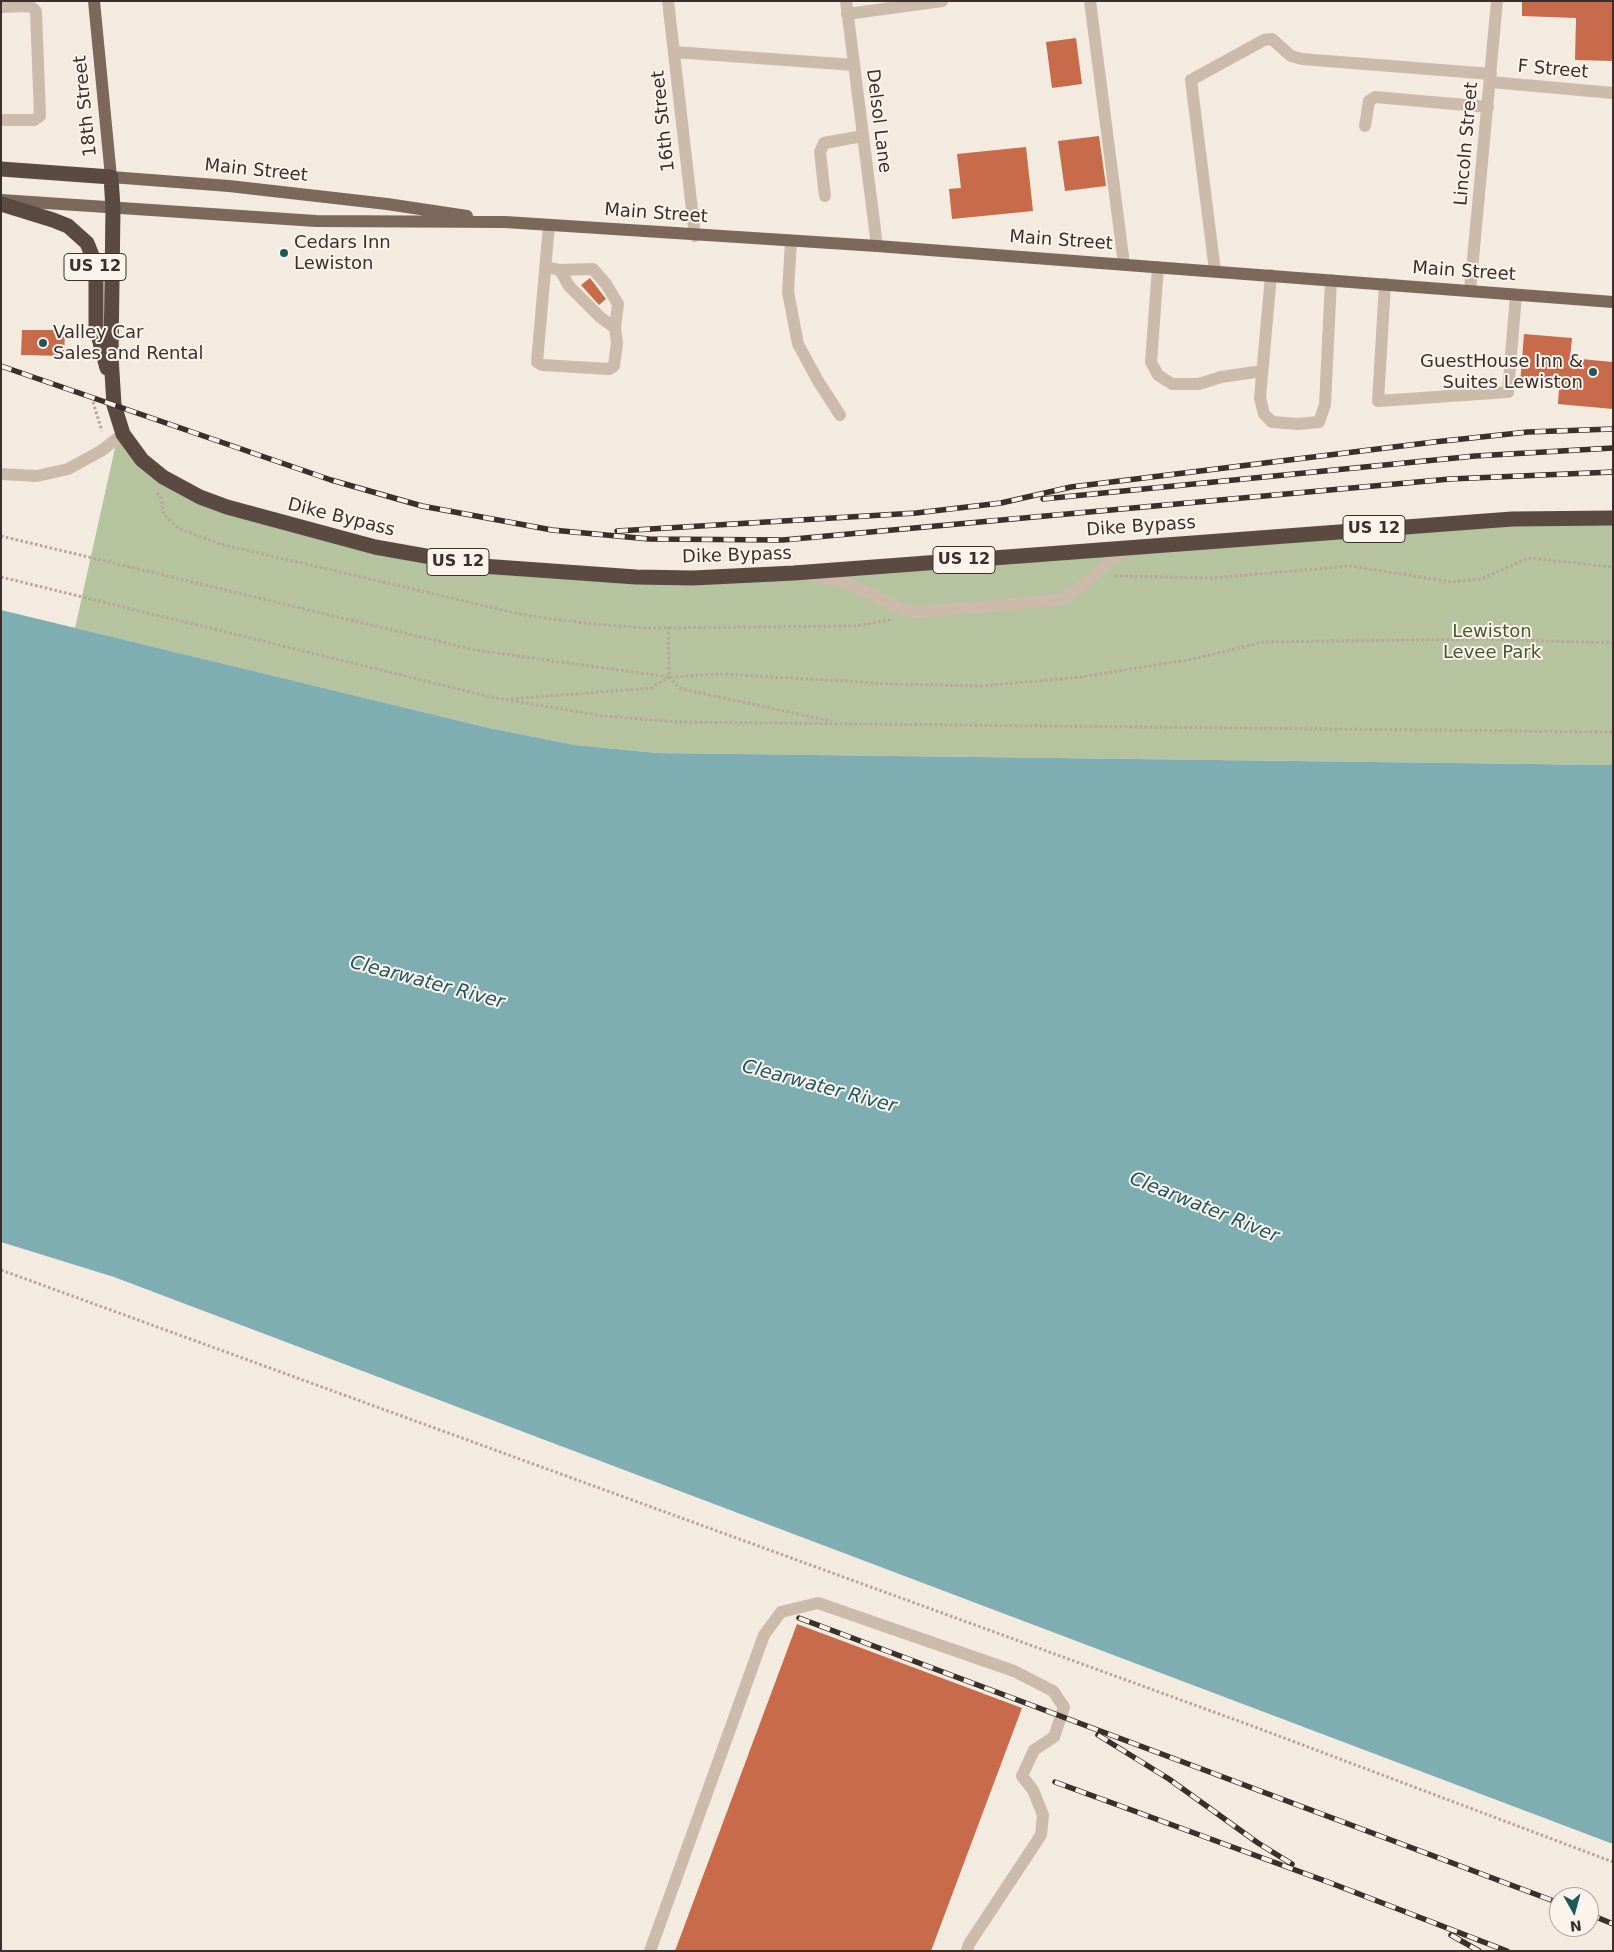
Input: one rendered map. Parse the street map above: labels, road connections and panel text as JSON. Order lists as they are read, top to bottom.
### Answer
{
  "streets": {
    "highway": [
      "18th Street",
      "Main Street",
      "US 12",
      "Dike Bypass"
    ],
    "street": [
      "F Street",
      "16th Street",
      "Delsol Lane",
      "Lincoln Street"
    ]
  },
  "crossings": [
    ["F Street", "Lincoln Street"],
    ["F Street", "Main Street"],
    ["18th Street", "Main Street"],
    ["18th Street", "Dike Bypass"],
    ["16th Street", "Main Street"],
    ["Delsol Lane", "Main Street"],
    ["Lincoln Street", "Main Street"],
    ["Main Street", "Dike Bypass"],
    ["US 12", "Dike Bypass"]
  ],
  "water": ["Clearwater River"],
  "parks": ["Lewiston Levee Park"],
  "places": ["Cedars Inn Lewiston", "Valley Car Sales and Rental", "GuestHouse Inn & Suites Lewiston"],
  "north": "bottom"
}
